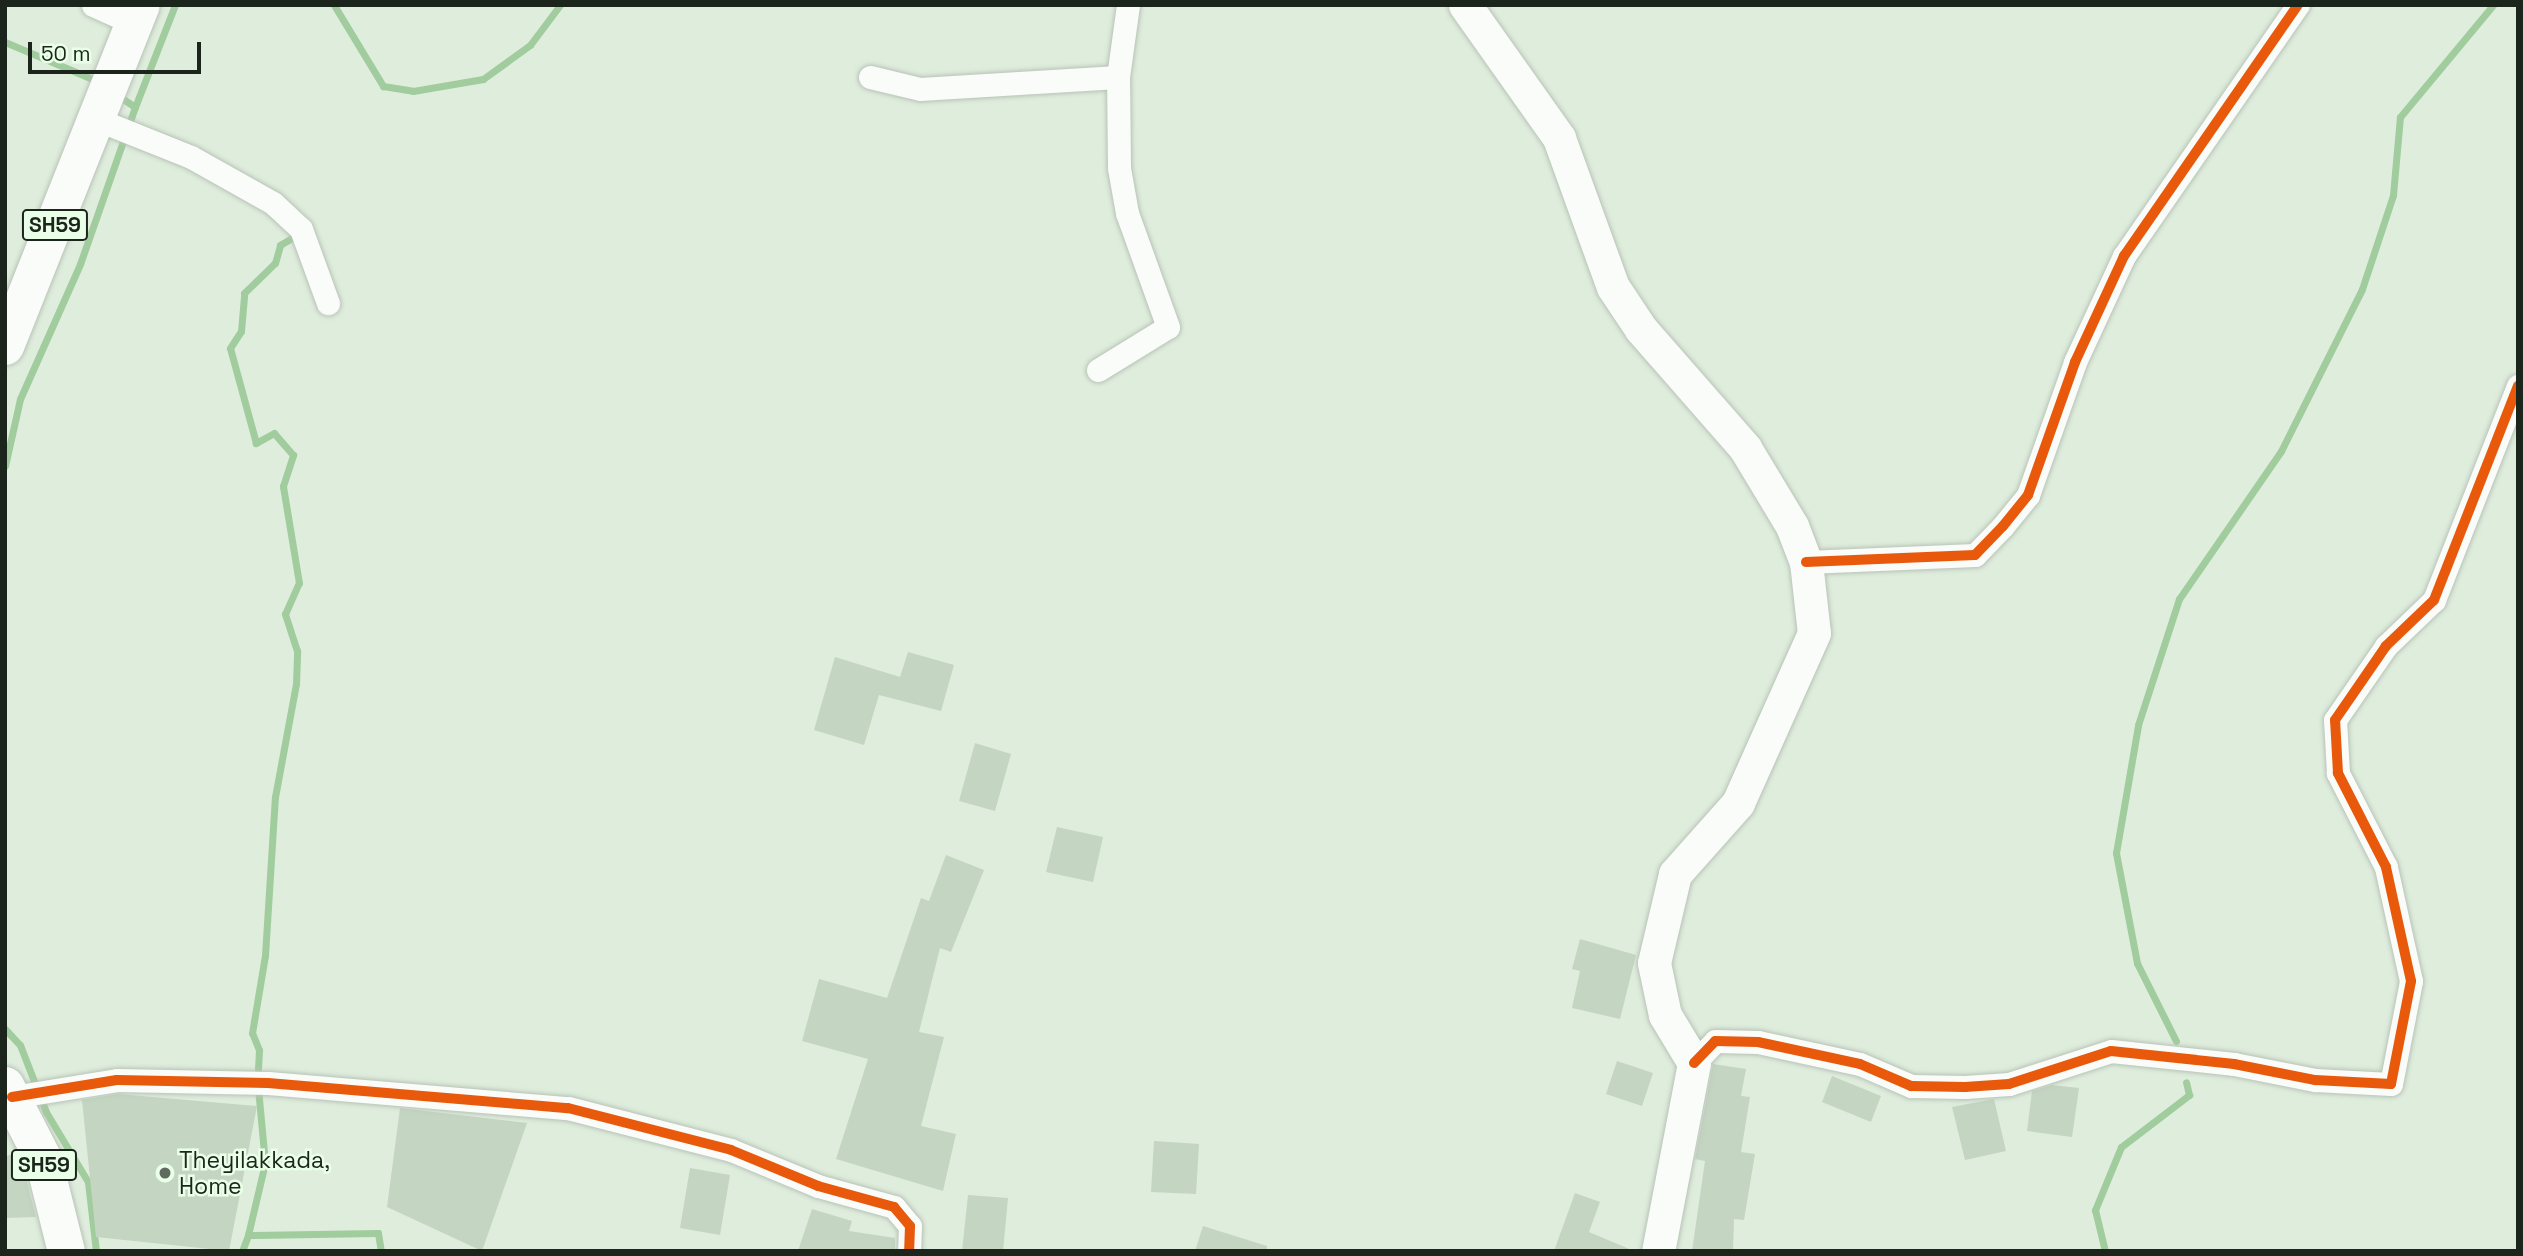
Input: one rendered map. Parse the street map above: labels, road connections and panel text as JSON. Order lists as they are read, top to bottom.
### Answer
{
  "streets": {
    "main road": ["SH59"]
  },
  "places": ["Theyilakkada, Home"],
  "scale_bar": "50 m"
}
